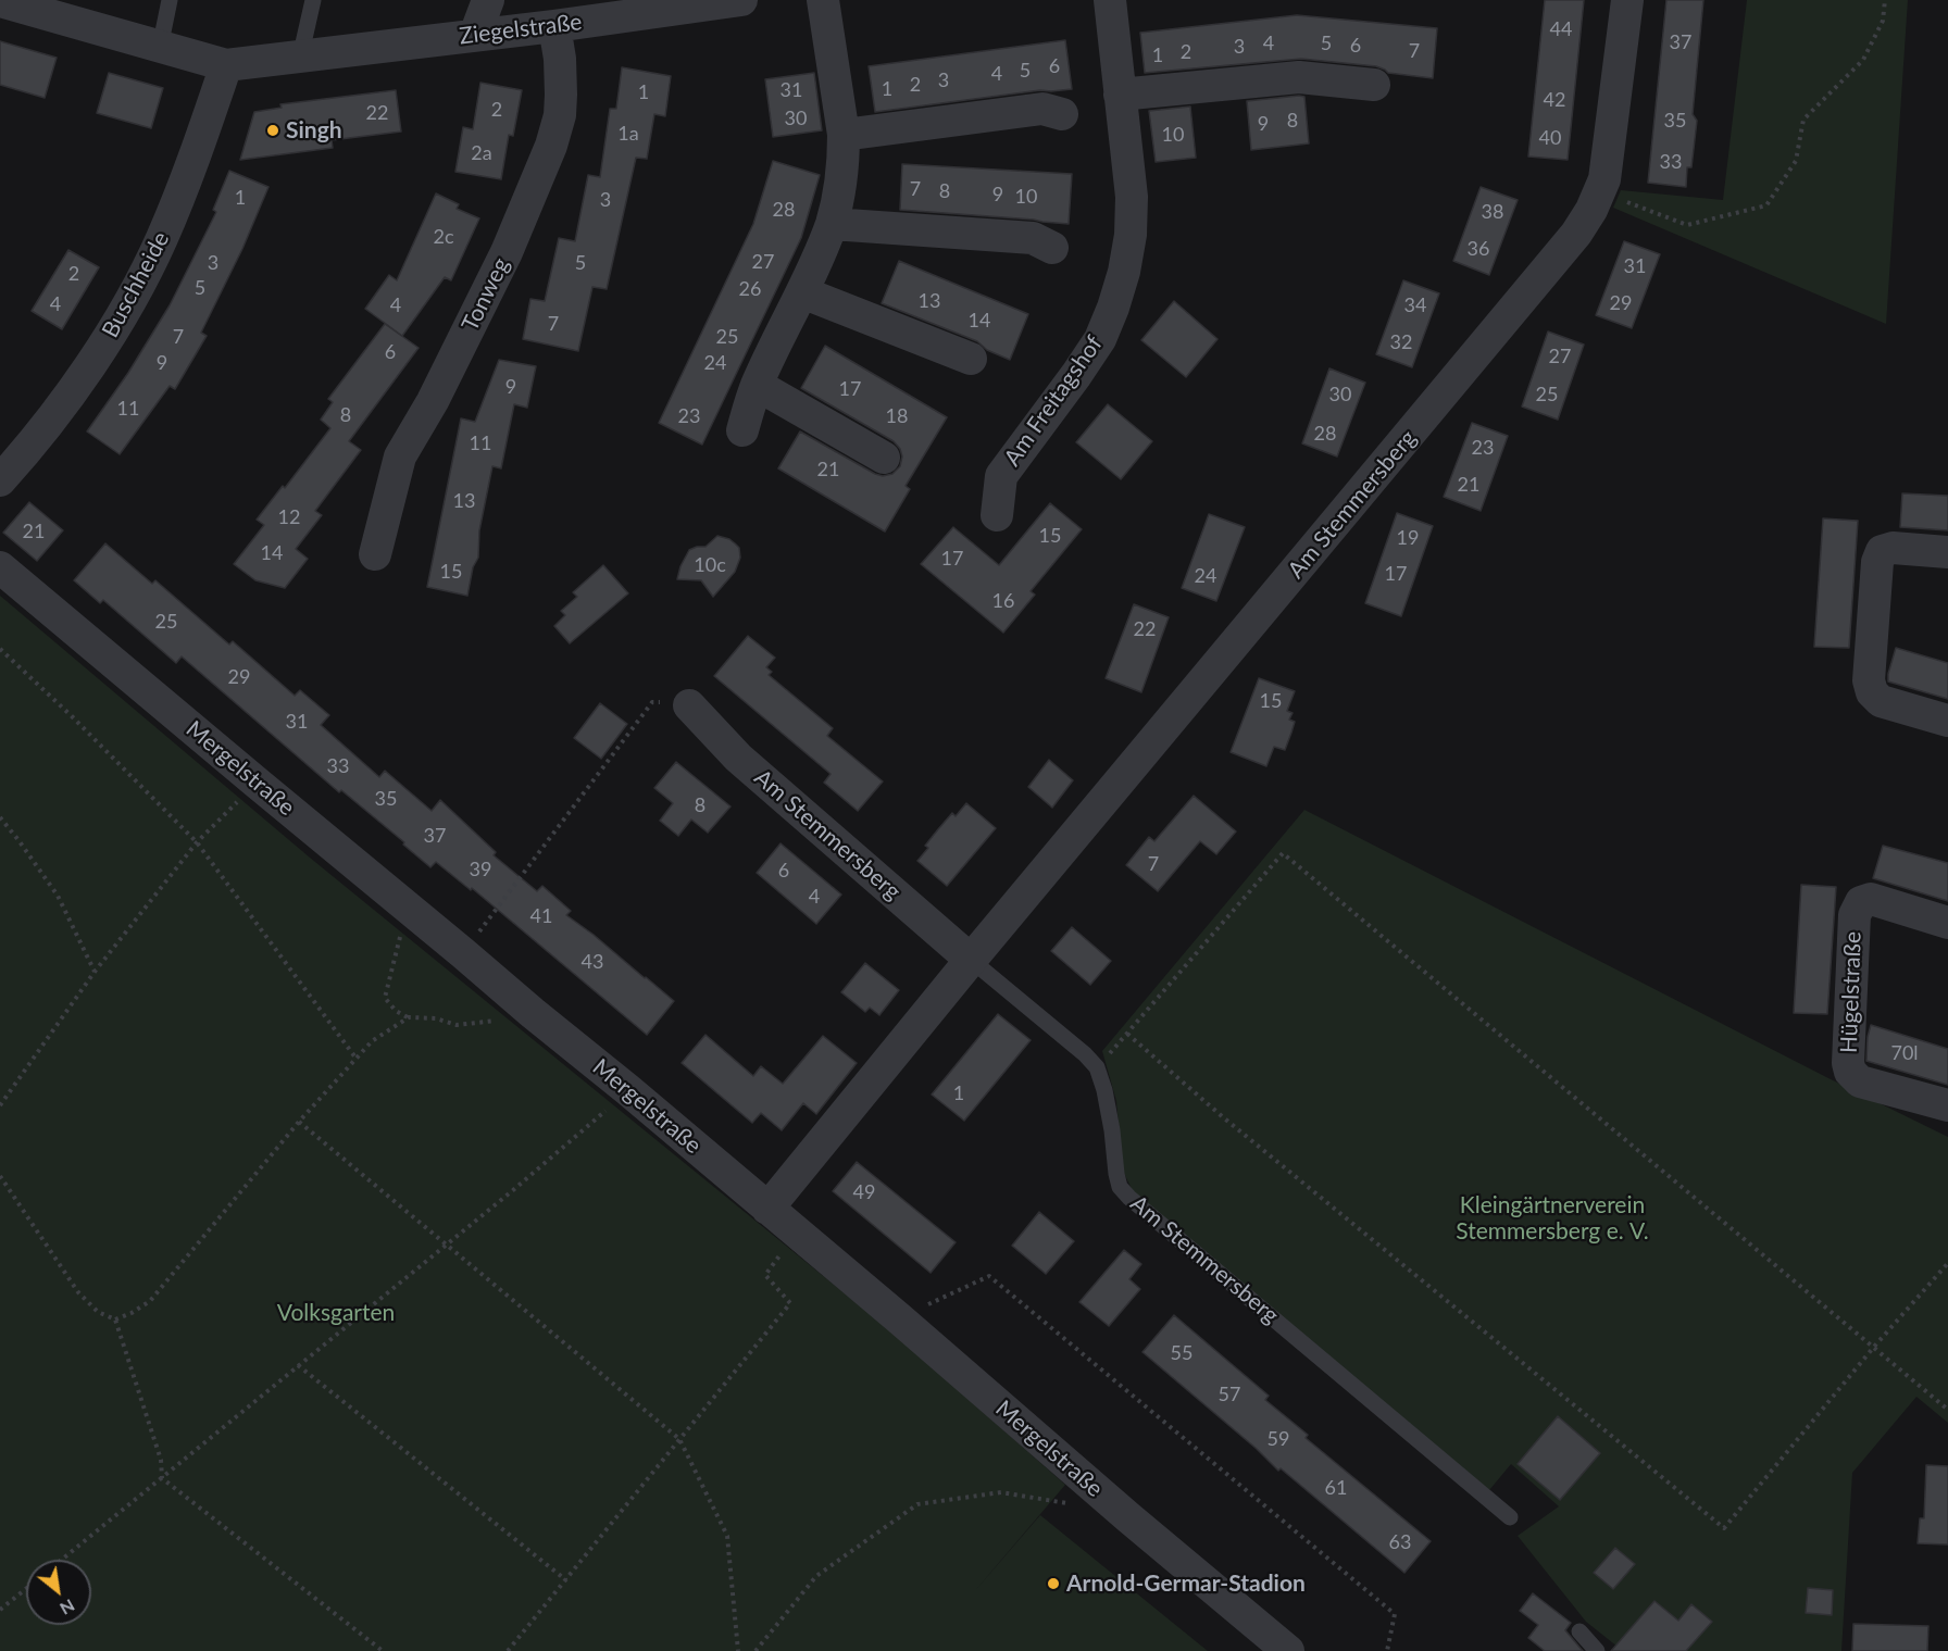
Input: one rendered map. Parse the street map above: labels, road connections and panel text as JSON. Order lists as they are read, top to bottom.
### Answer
{
  "streets": {
    "street": [
      "Ziegelstraße",
      "Buschheide",
      "Tonweg",
      "Am Freitagshof",
      "Am Stemmersberg",
      "Mergelstraße",
      "Hügelstraße"
    ]
  },
  "crossings": [
    ["Ziegelstraße", "Buschheide"],
    ["Ziegelstraße", "Tonweg"],
    ["Am Stemmersberg", "Mergelstraße"]
  ],
  "parks": ["Kleingärtnerverein Stemmersberg e. V.", "Volksgarten"],
  "places": ["Singh", "Arnold-Germar-Stadion"],
  "house_numbers": [
    "44",
    "37",
    "4",
    "5",
    "6",
    "3",
    "7",
    "2",
    "1",
    "6",
    "5",
    "4",
    "3",
    "2",
    "1",
    "31",
    "1",
    "42",
    "2",
    "22",
    "30",
    "8",
    "35",
    "9",
    "1a",
    "10",
    "40",
    "2a",
    "33",
    "7",
    "8",
    "9",
    "10",
    "1",
    "3",
    "28",
    "38",
    "2c",
    "36",
    "27",
    "3",
    "5",
    "31",
    "2",
    "5",
    "26",
    "13",
    "29",
    "4",
    "4",
    "34",
    "14",
    "7",
    "7",
    "25",
    "32",
    "6",
    "27",
    "9",
    "24",
    "9",
    "17",
    "30",
    "25",
    "11",
    "8",
    "23",
    "18",
    "28",
    "11",
    "23",
    "21",
    "21",
    "13",
    "12",
    "21",
    "15",
    "19",
    "14",
    "17",
    "10c",
    "15",
    "17",
    "24",
    "16",
    "25",
    "22",
    "29",
    "15",
    "31",
    "33",
    "35",
    "8",
    "37",
    "7",
    "39",
    "6",
    "4",
    "41",
    "43",
    "70l",
    "1",
    "49",
    "55",
    "57",
    "59",
    "61",
    "63"
  ],
  "north": "bottom right"
}
